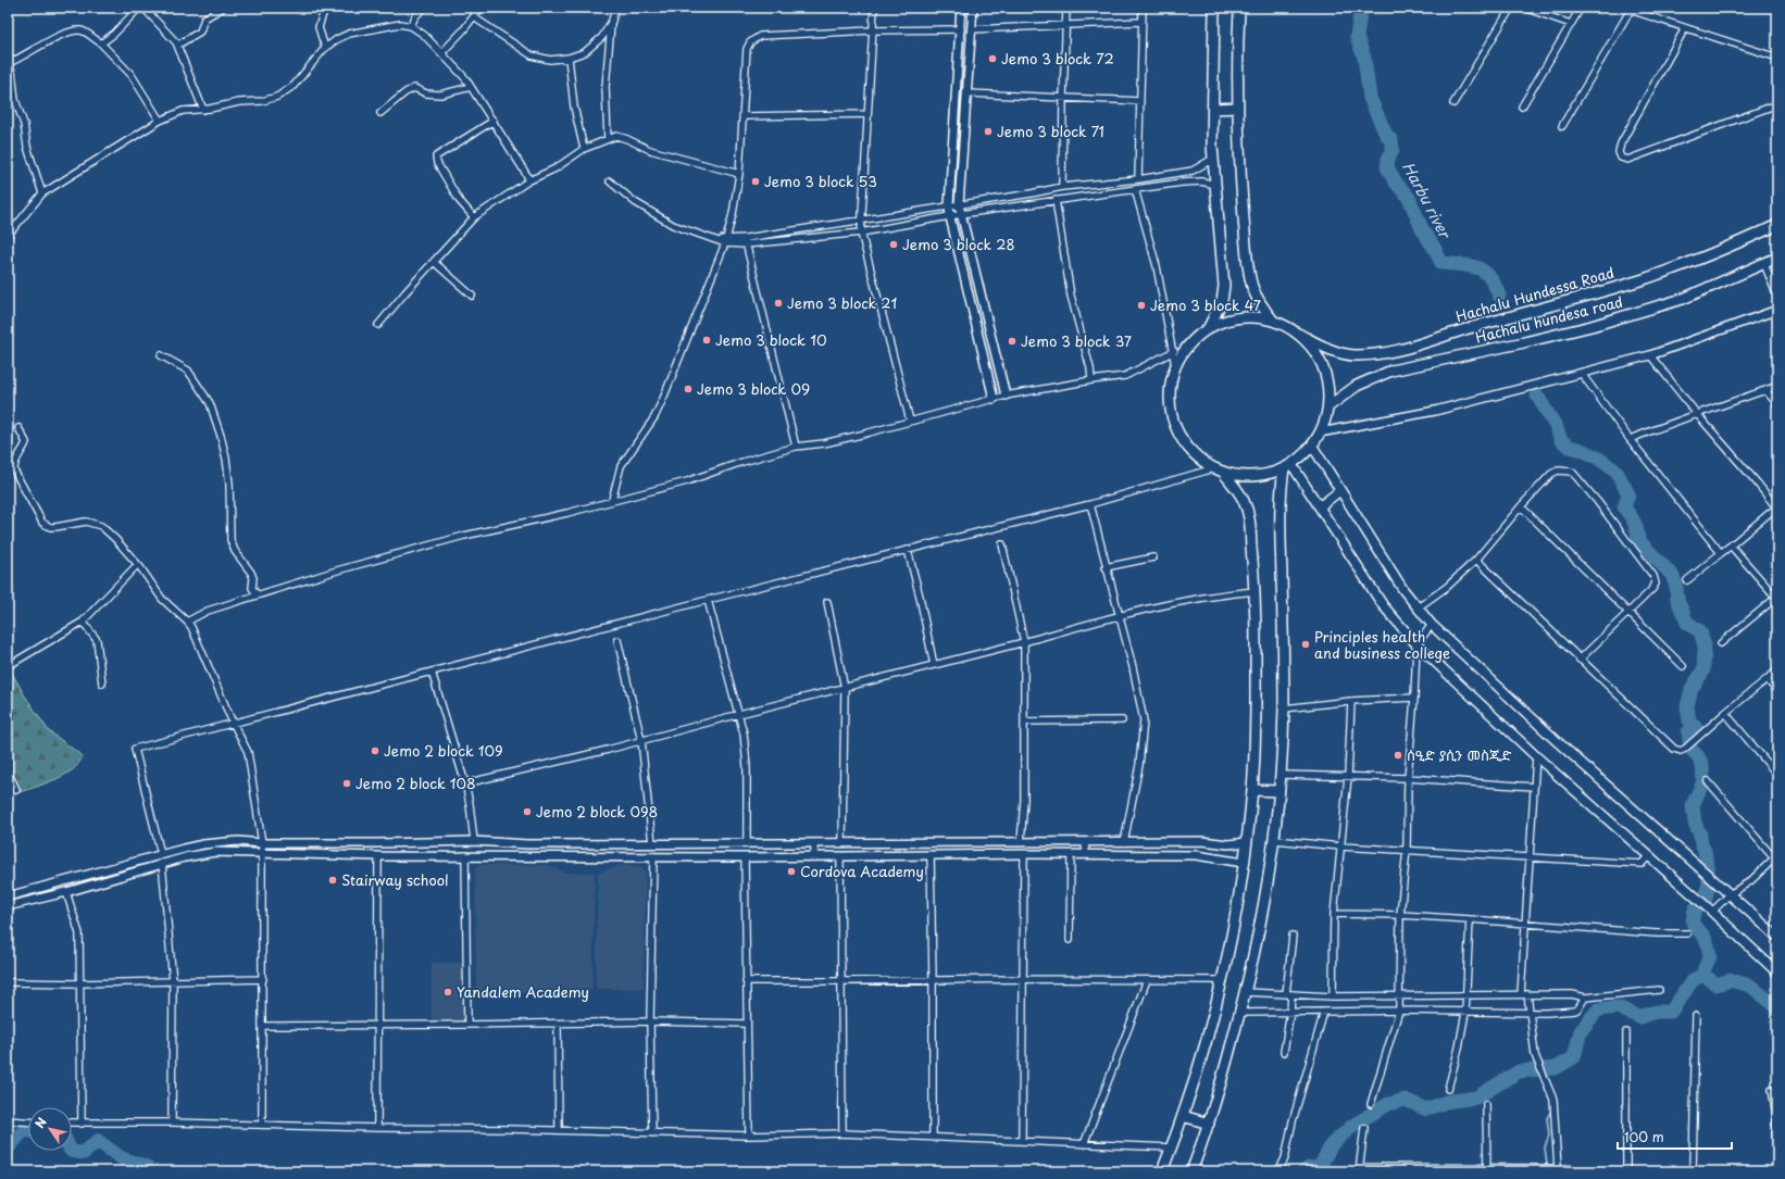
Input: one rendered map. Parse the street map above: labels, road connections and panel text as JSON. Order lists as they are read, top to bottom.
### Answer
{
  "streets": {
    "main road": ["Hachalu Hundessa Road", "Hachalu hundesa road"]
  },
  "water": ["Harbu river"],
  "places": [
    "Jemo 3 block 72",
    "Jemo 3 block 71",
    "Jemo 3 block 53",
    "Jemo 3 block 28",
    "Jemo 3 block 21",
    "Jemo 3 block 47",
    "Jemo 3 block 10",
    "Jemo 3 block 37",
    "Jemo 3 block 09",
    "Principles health and business college",
    "Jemo 2 block 109",
    "ሰዒድ ያሲን መስጂድ",
    "Jemo 2 block 108",
    "Jemo 2 block 098",
    "Cordova Academy",
    "Stairway school",
    "Yandalem Academy"
  ],
  "scale_bar": "100 m",
  "north": "top left"
}
